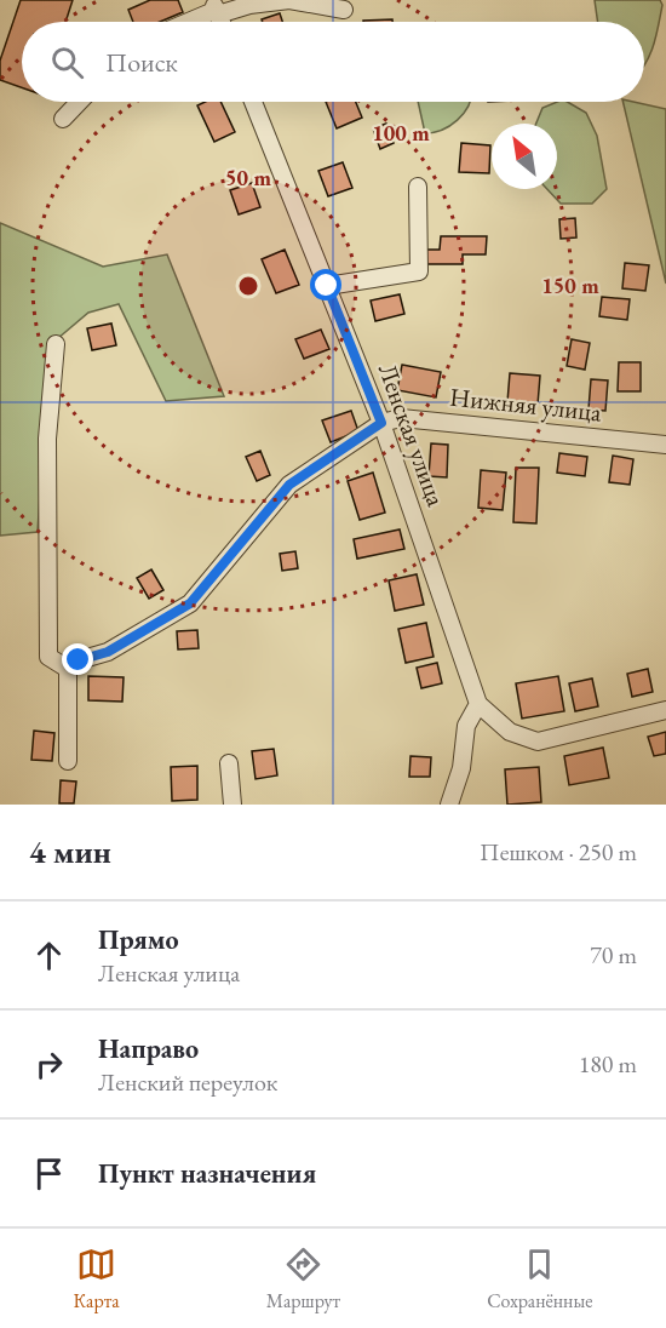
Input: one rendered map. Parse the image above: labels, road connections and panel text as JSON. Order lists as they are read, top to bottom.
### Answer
{
  "streets": {
    "street": ["Нижняя улица", "Ленская улица"]
  },
  "crossings": [
    ["Нижняя улица", "Ленская улица"]
  ],
  "north": "top left",
  "page": {
    "search": "Поиск",
    "heading": ["4 мин", "Пешком · 250 m"],
    "list": [
      ["Прямо", "Ленская улица", "70 m"],
      ["Направо", "Ленский переулок", "180 m"],
      "Пункт назначения"
    ],
    "nav": ["Карта", "Маршрут", "Сохранённые"]
  },
  "rings": ["100 m", "50 m", "150 m"]
}
